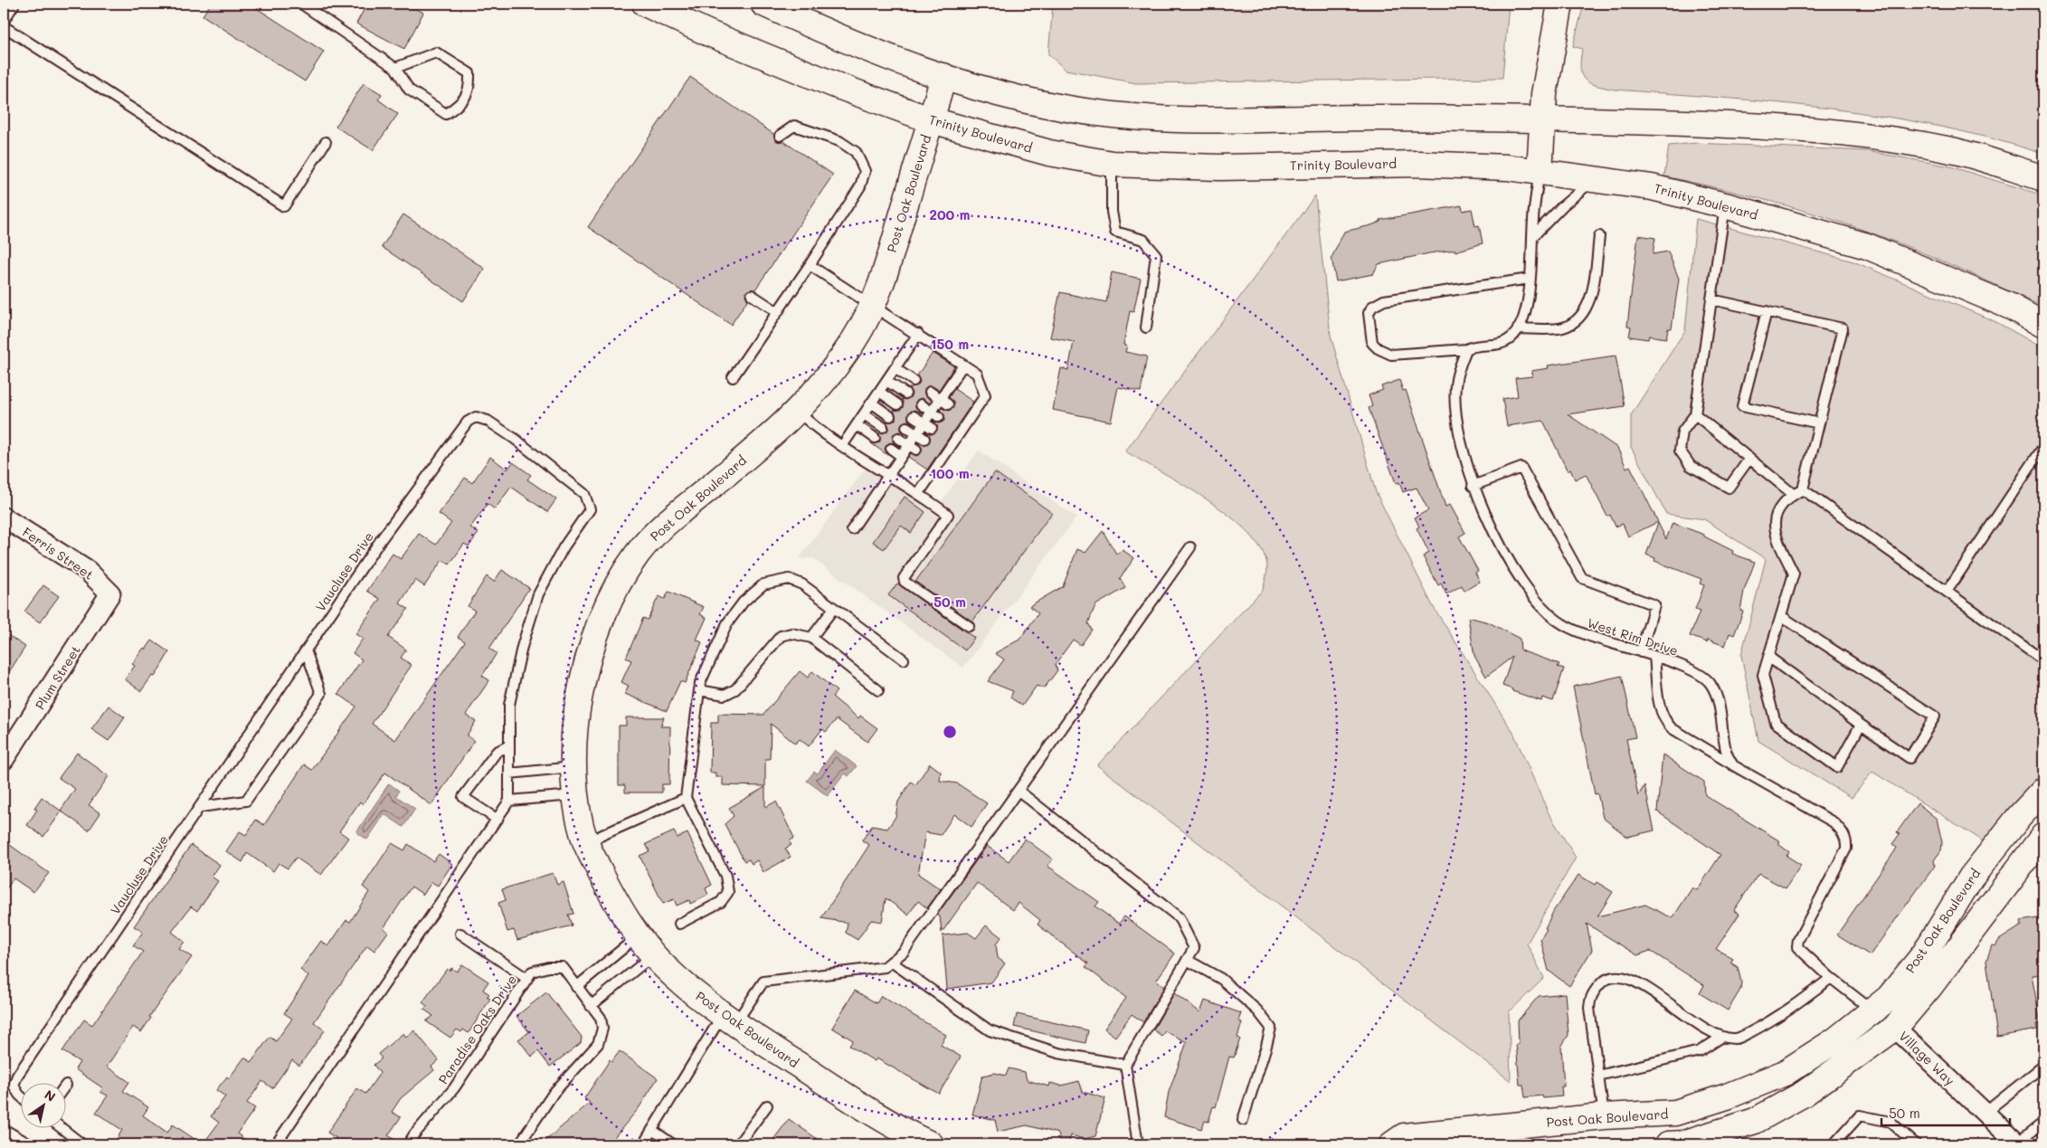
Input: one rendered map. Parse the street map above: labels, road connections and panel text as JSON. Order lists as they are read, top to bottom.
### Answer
{
  "streets": {
    "street": [
      "Trinity Boulevard",
      "Post Oak Boulevard",
      "Ferris Street",
      "Plum Street",
      "Village Way"
    ],
    "lane": ["Vaucluse Drive", "West Rim Drive", "Paradise Oaks Drive"]
  },
  "crossings": [
    ["Trinity Boulevard", "Post Oak Boulevard"],
    ["Post Oak Boulevard", "Village Way"],
    ["Ferris Street", "Plum Street"]
  ],
  "scale_bar": "50 m",
  "north": "top right",
  "rings": [
    "200 m",
    "150 m",
    "100 m",
    "50 m"
  ]
}
